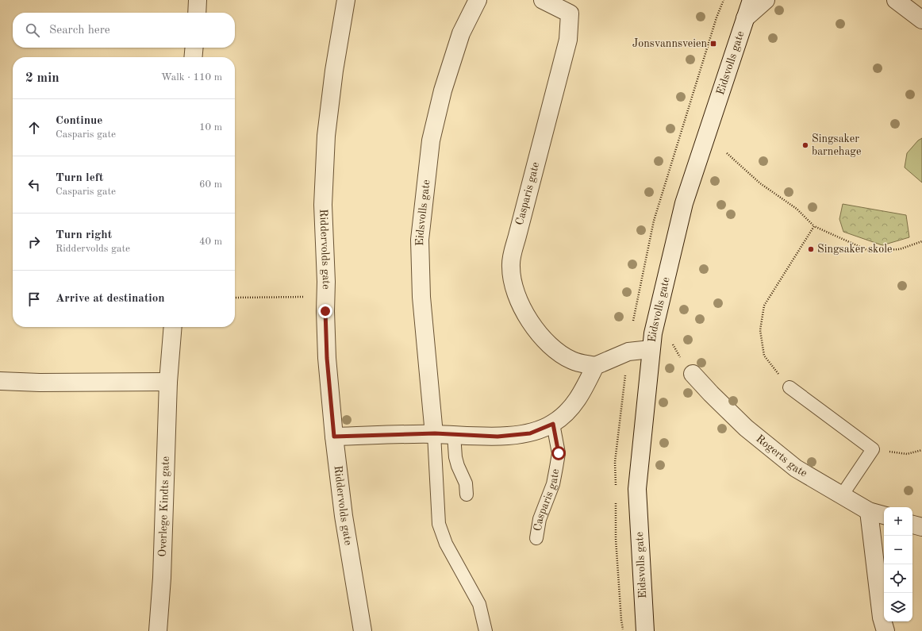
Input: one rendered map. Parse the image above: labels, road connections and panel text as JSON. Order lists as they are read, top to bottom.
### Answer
{
  "streets": {
    "street": [
      "Eidsvolls gate",
      "Casparis gate",
      "Riddervolds gate",
      "Rogerts gate",
      "Overlege Kindts gate"
    ]
  },
  "places": {
    "transit": ["Jonsvannsveien"],
    "other": ["Singsaker barnehage", "Singsaker skole"]
  },
  "page": {
    "search": "Search here",
    "heading": ["2 min", "Walk · 110 m"],
    "list": [
      ["Continue", "Casparis gate", "10 m"],
      ["Turn left", "Casparis gate", "60 m"],
      ["Turn right", "Riddervolds gate", "40 m"],
      "Arrive at destination"
    ],
    "map_buttons": ["+", "−"]
  }
}
